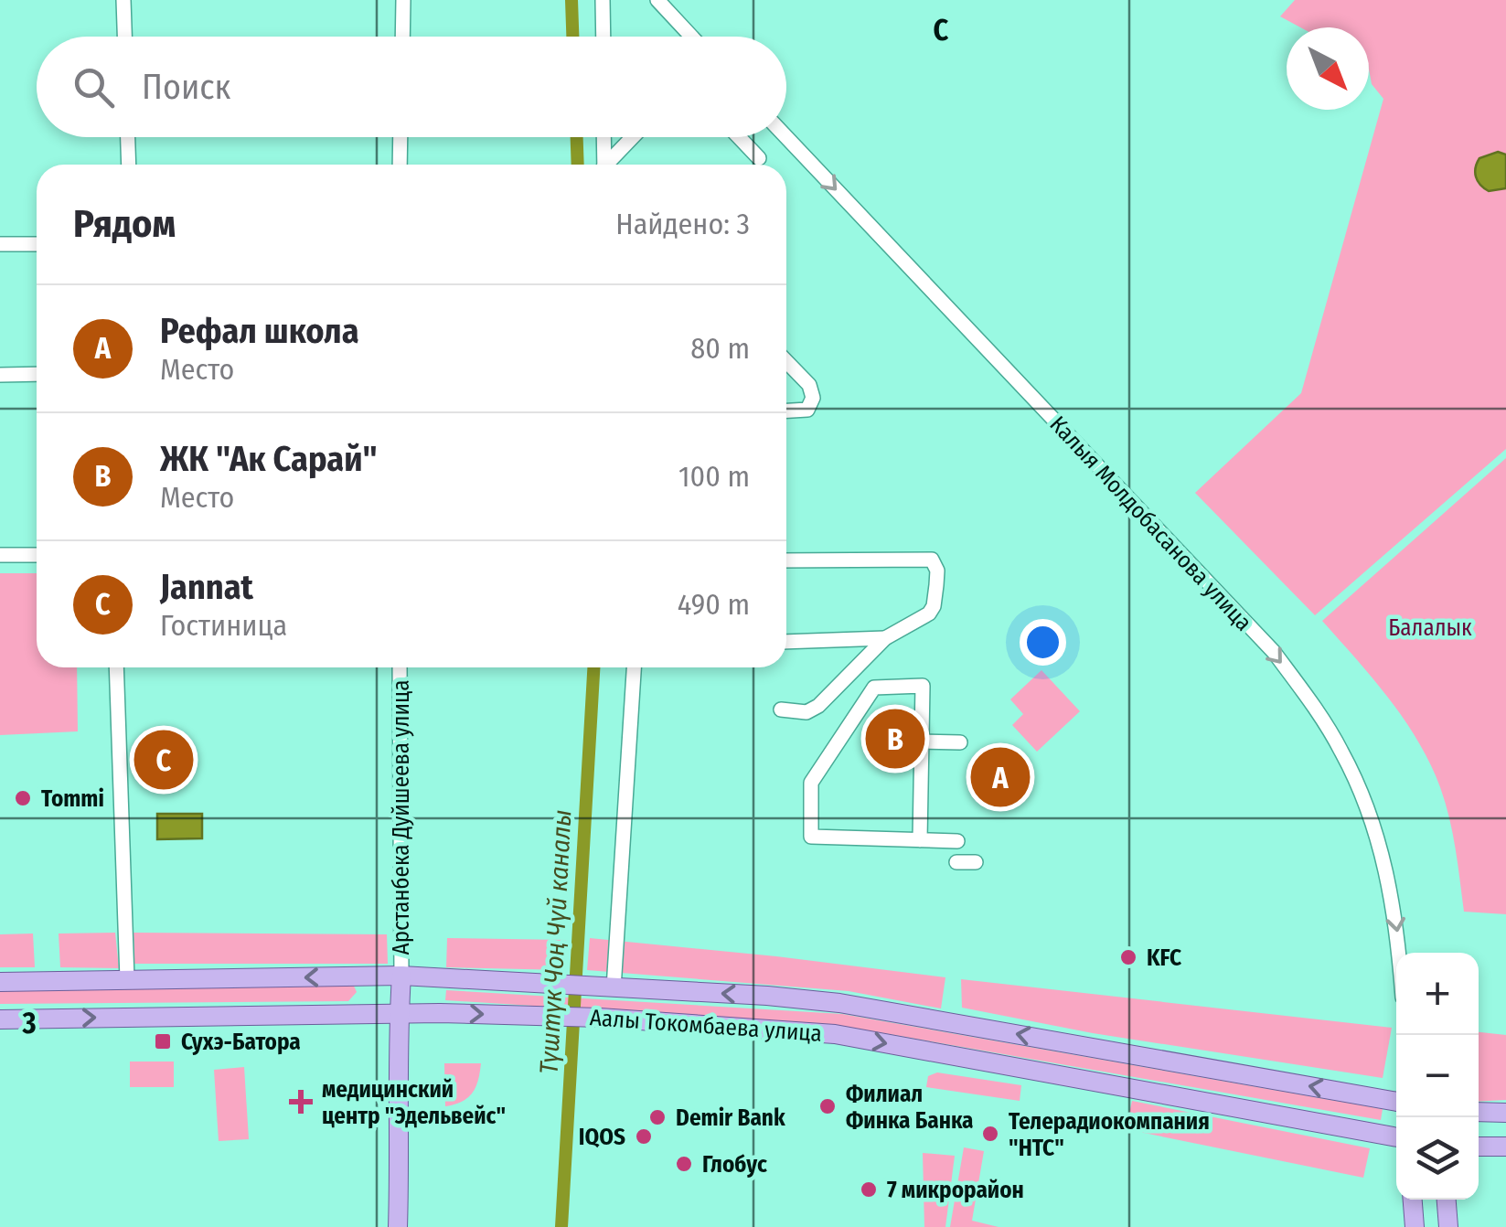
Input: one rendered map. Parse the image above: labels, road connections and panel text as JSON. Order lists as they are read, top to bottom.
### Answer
{
  "streets": {
    "main road": ["Аалы Токомбаева улица"],
    "street": ["Калыя Молдобасанова улица", "Арстанбека Дуйшеева улица"]
  },
  "crossings": [
    ["Арстанбека Дуйшеева улица", "Аалы Токомбаева улица"]
  ],
  "one_way": ["Калыя Молдобасанова улица"],
  "water": ["Түштүк Чоң Чүй каналы"],
  "parks": ["Балалык"],
  "places": {
    "other": [
      "Tommi",
      "KFC",
      "Филиал Финка Банка",
      "Demir Bank",
      "Телерадиокомпания \"НТС\"",
      "IQOS",
      "Глобус",
      "7 микрорайон"
    ],
    "transit": ["Сухэ-Батора"],
    "health": ["медицинский центр \"Эдельвейс\""]
  },
  "north": "bottom right",
  "page": {
    "search": "Поиск",
    "heading": ["Рядом", "Найдено: 3"],
    "list": [
      {
        "mark": "A",
        "name": "Рефал школа",
        "note": "Место",
        "value": "80 m"
      },
      {
        "mark": "B",
        "name": "ЖК \"Ак Сарай\"",
        "note": "Место",
        "value": "100 m"
      },
      {
        "mark": "C",
        "name": "Jannat",
        "note": "Гостиница",
        "value": "490 m"
      }
    ],
    "pins": ["B", "C", "A"],
    "map_buttons": ["+", "−"]
  },
  "grid": {
    "columns": ["C"],
    "rows": ["3"]
  }
}
